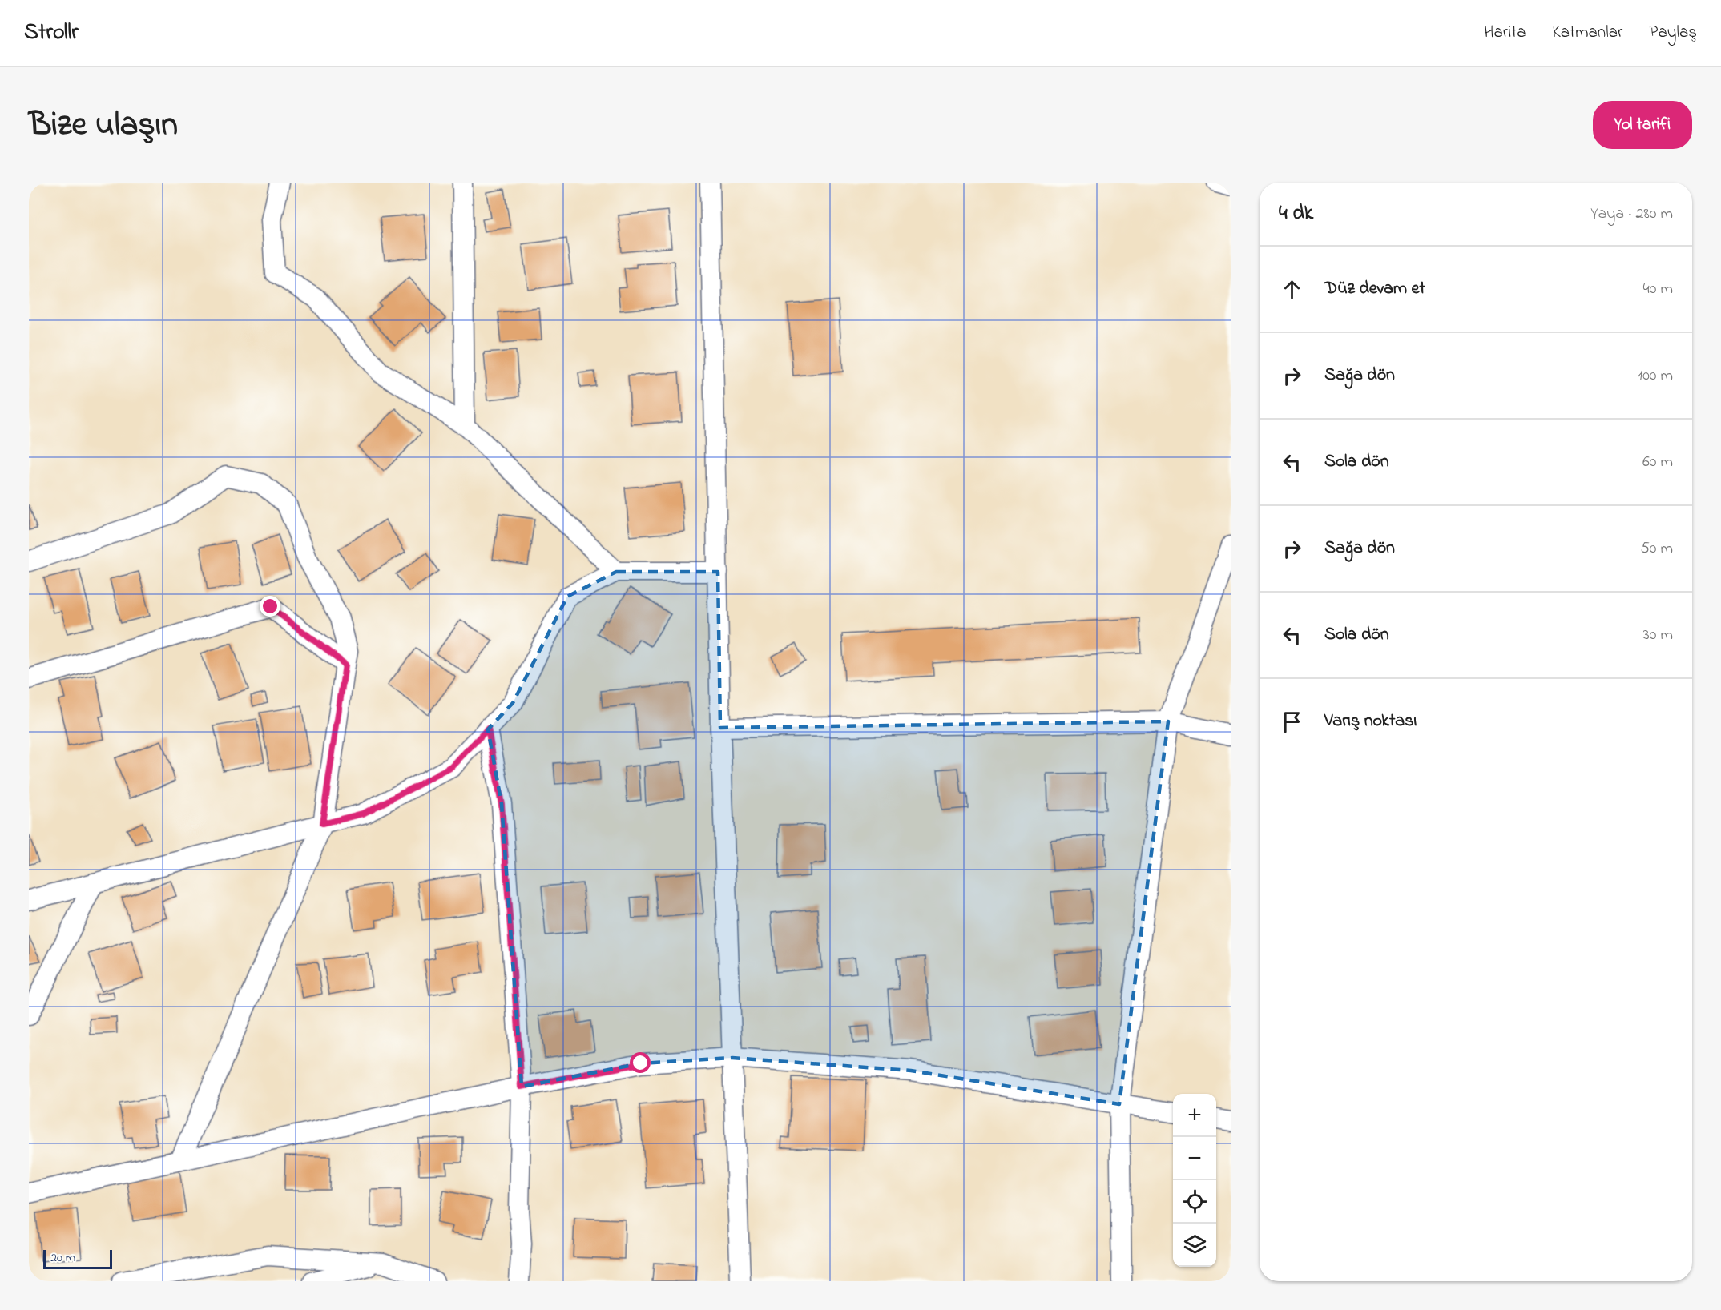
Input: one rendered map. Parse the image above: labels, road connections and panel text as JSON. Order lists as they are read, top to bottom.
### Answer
{
  "scale_bar": "20 m",
  "page": {
    "header": "Strollr",
    "nav": ["Harita", "Katmanlar", "Paylaş"],
    "title": "Bize ulaşın",
    "buttons": "Yol tarifi",
    "heading": ["4 dk", "Yaya · 280 m"],
    "list": [
      ["Düz devam et", "40 m"],
      ["Sağa dön", "100 m"],
      ["Sola dön", "60 m"],
      ["Sağa dön", "50 m"],
      ["Sola dön", "30 m"],
      "Varış noktası"
    ],
    "map_buttons": ["+", "−"],
    "scale": "20 m"
  }
}
